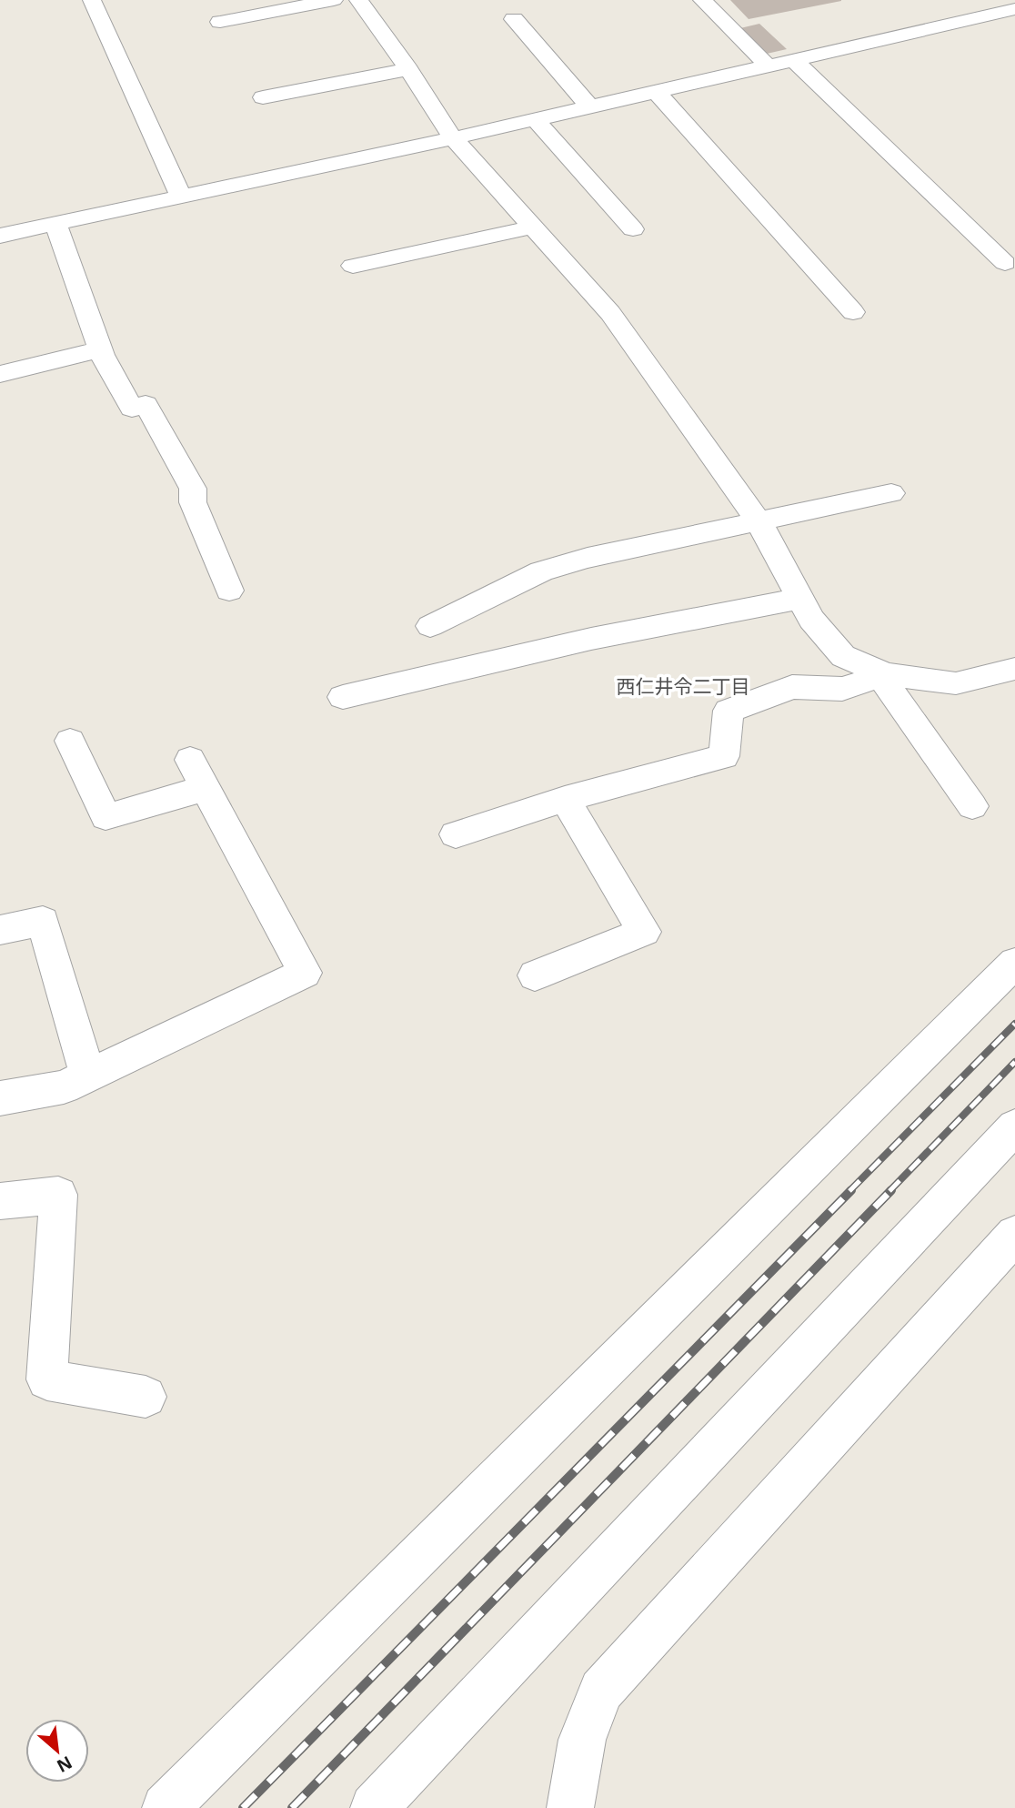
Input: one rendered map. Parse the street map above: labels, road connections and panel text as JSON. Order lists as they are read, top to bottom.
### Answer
{
  "districts": ["西仁井令二丁目"],
  "north": "bottom right"
}
